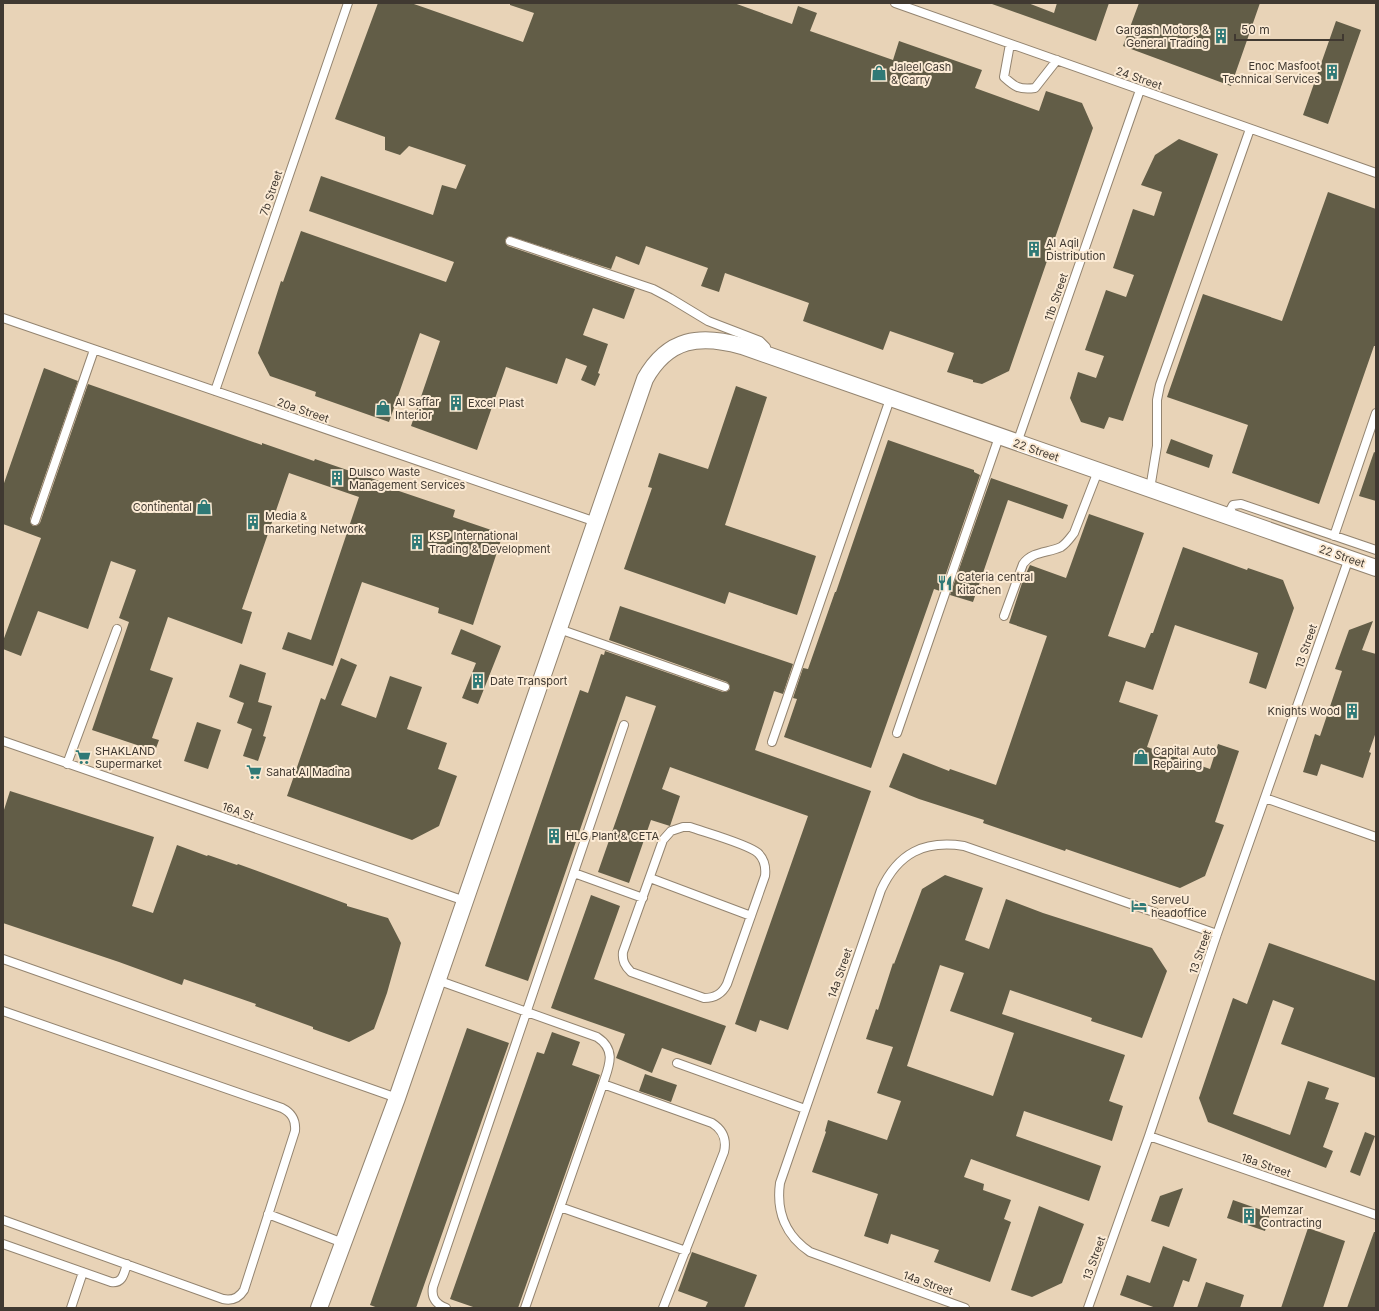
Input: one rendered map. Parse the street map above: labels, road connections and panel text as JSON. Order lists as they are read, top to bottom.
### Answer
{
  "streets": {
    "street": ["22 Street"],
    "lane": [
      "24 Street",
      "7b Street",
      "11b Street",
      "20a Street",
      "13 Street",
      "16A St",
      "14a Street",
      "18a Street"
    ]
  },
  "crossings": [
    ["24 Street", "11b Street"],
    ["7b Street", "20a Street"],
    ["11b Street", "22 Street"],
    ["20a Street", "22 Street"],
    ["22 Street", "13 Street"],
    ["13 Street", "14a Street"],
    ["13 Street", "18a Street"]
  ],
  "places": {
    "building": [
      "Gargash Motors & General Trading",
      "Enoc Masfoot Technical Services",
      "Al Aqil Distribution",
      "Excel Plast",
      "Dulsco Waste Management Services",
      "Media & marketing Network",
      "KSP International Trading & Development",
      "Date Transport",
      "Knights Wood",
      "HLG Plant & CETA",
      "Memzar Contracting"
    ],
    "shop": [
      "Jaleel Cash & Carry",
      "Al Saffar Interior",
      "Continental",
      "Capital Auto Repairing"
    ],
    "restaurant": ["Cateria central kitachen"],
    "supermarket": ["SHAKLAND Supermarket", "Sahat Al Madina"],
    "hotel": ["ServeU headoffice"]
  },
  "scale_bar": "50 m"
}
